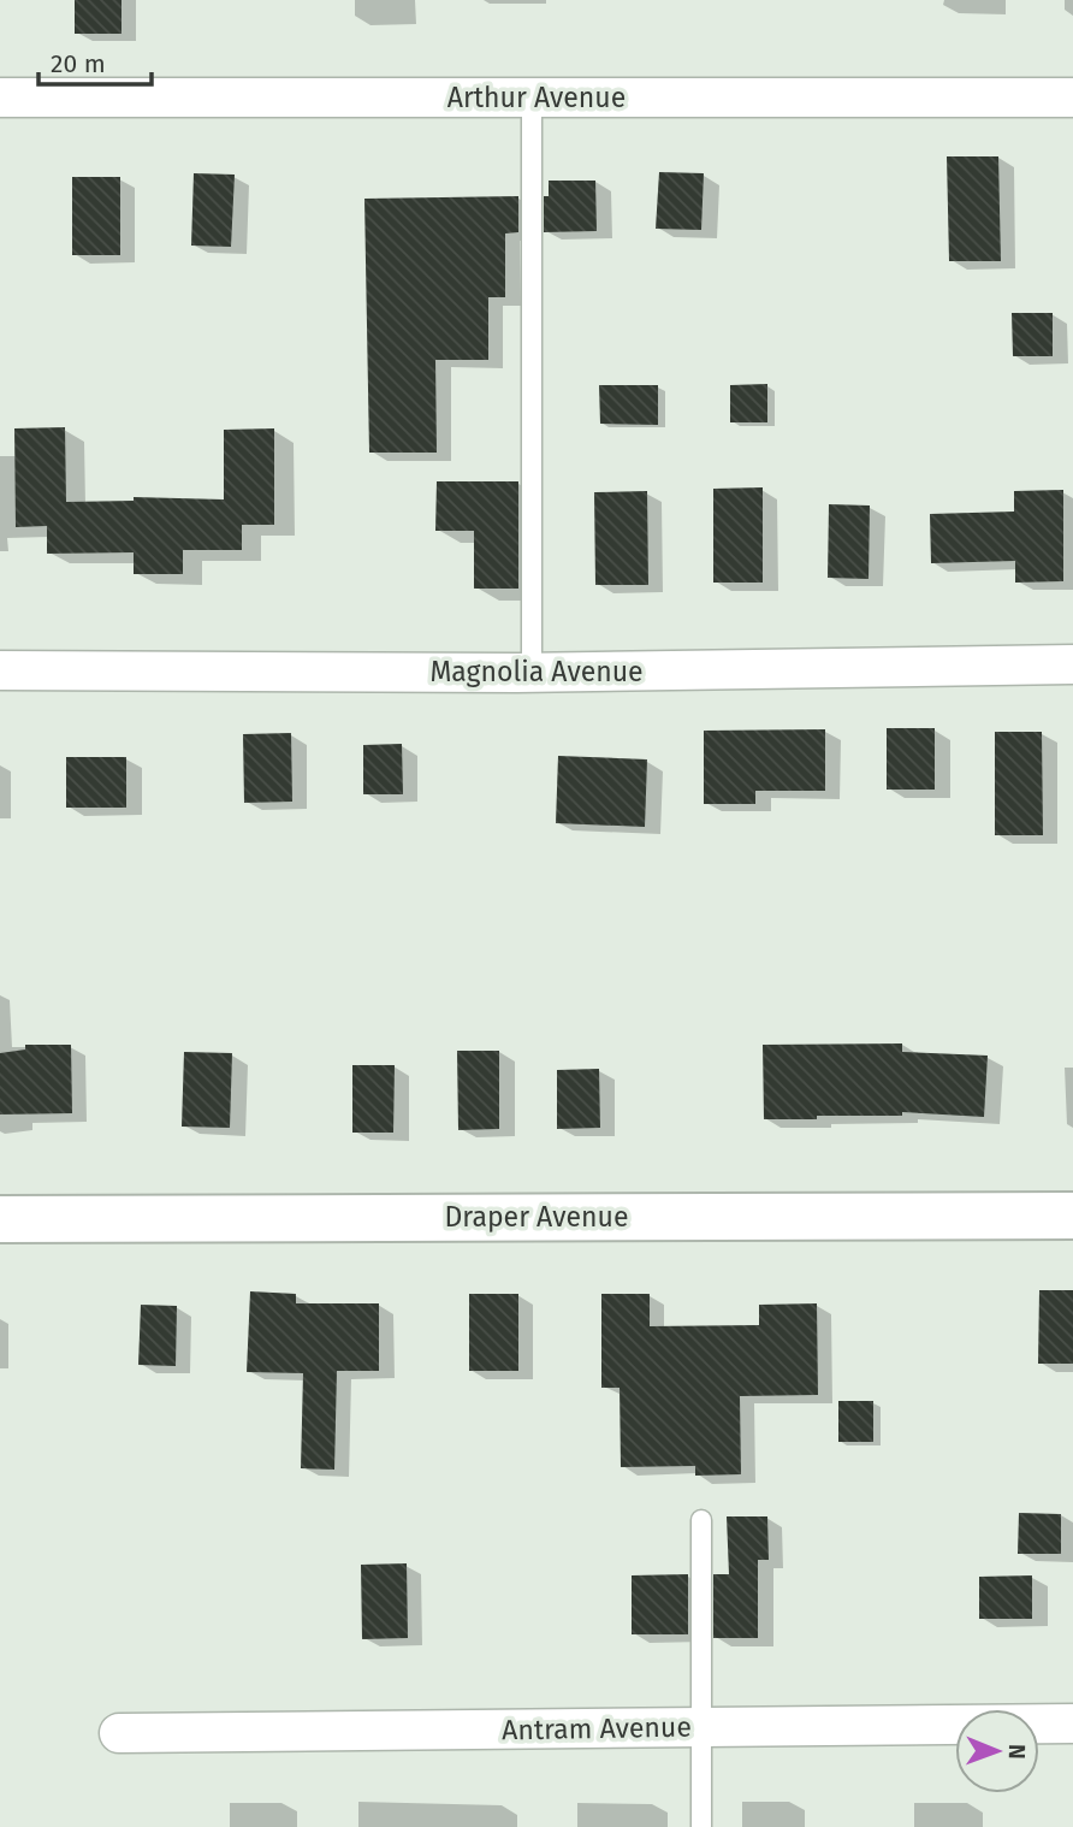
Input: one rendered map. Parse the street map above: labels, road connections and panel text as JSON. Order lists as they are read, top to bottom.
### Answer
{
  "streets": {
    "street": [
      "Arthur Avenue",
      "Magnolia Avenue",
      "Draper Avenue",
      "Antram Avenue"
    ]
  },
  "scale_bar": "20 m",
  "north": "right"
}
